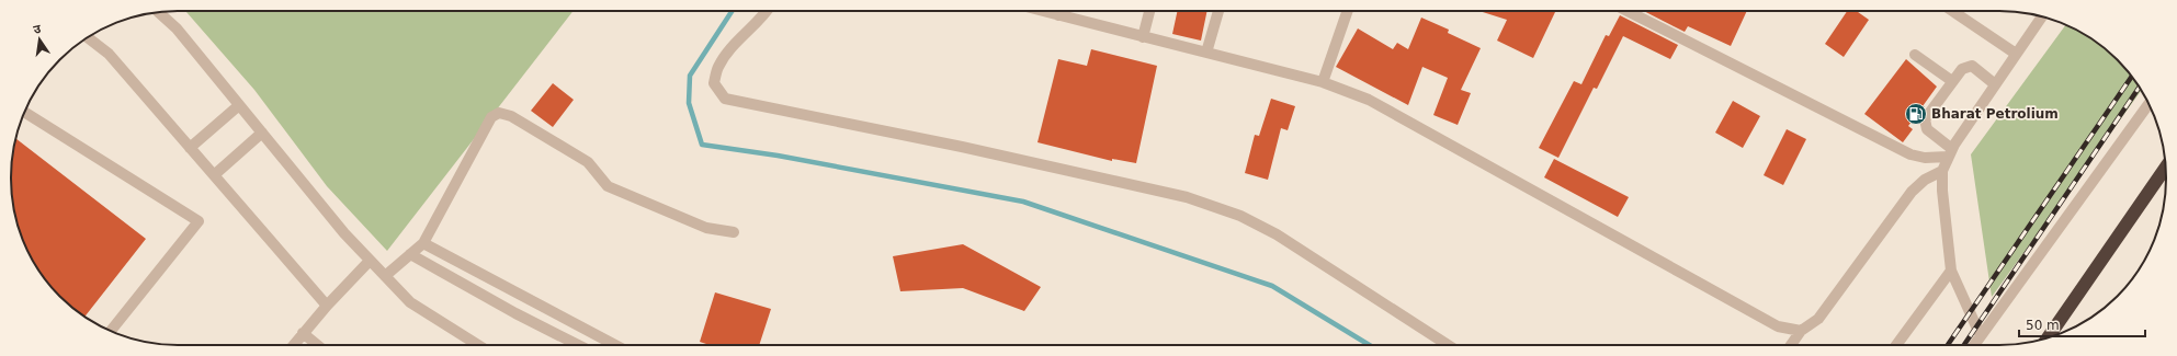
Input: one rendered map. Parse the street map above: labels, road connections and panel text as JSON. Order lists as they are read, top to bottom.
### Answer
{
  "places": {
    "fuel station": ["Bharat Petrolium"]
  },
  "scale_bar": "50 m",
  "north": "top"
}
